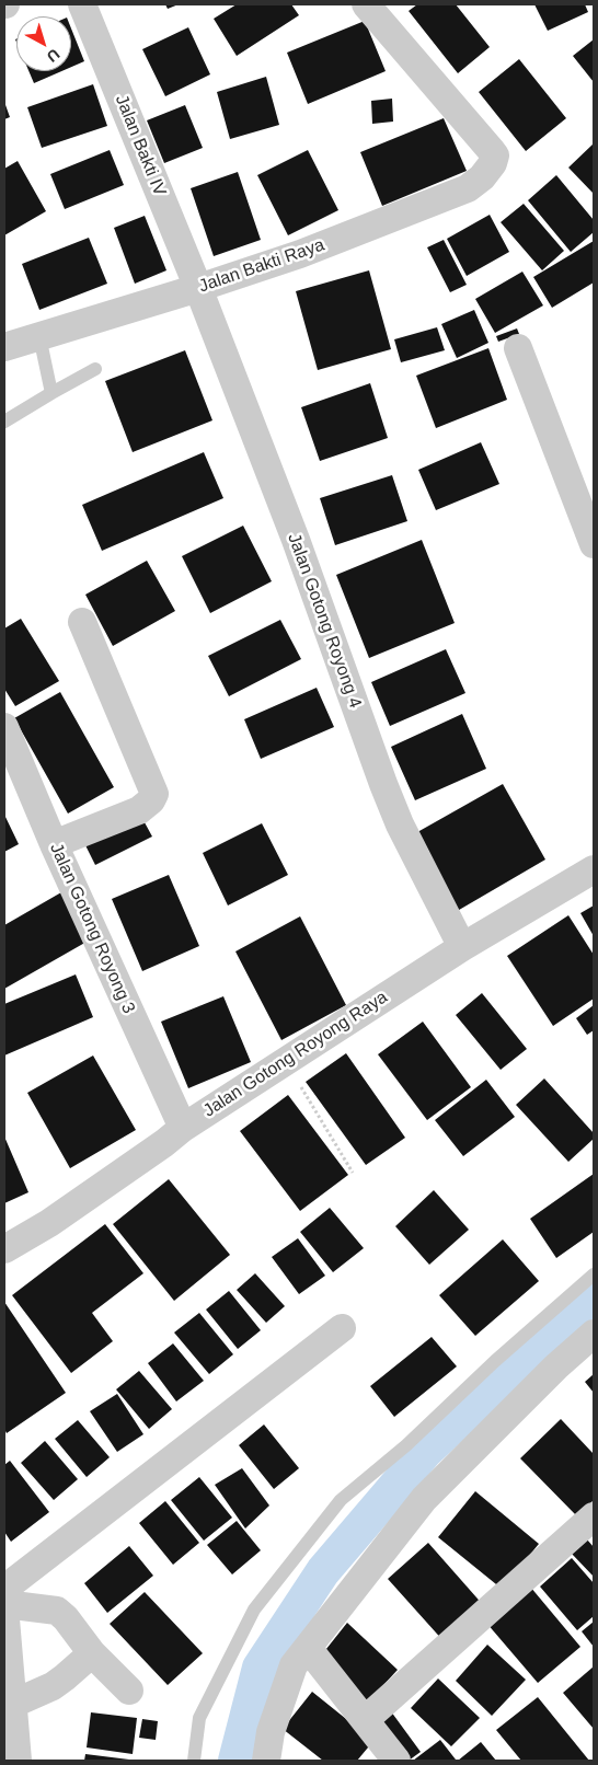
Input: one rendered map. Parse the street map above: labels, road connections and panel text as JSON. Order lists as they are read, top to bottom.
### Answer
{
  "streets": {
    "street": [
      "Jalan Bakti IV",
      "Jalan Bakti Raya",
      "Jalan Gotong Royong 4",
      "Jalan Gotong Royong 3",
      "Jalan Gotong Royong Raya"
    ]
  },
  "crossings": [
    ["Jalan Bakti IV", "Jalan Bakti Raya"],
    ["Jalan Bakti IV", "Jalan Gotong Royong 4"],
    ["Jalan Bakti Raya", "Jalan Gotong Royong 4"],
    ["Jalan Gotong Royong 4", "Jalan Gotong Royong Raya"],
    ["Jalan Gotong Royong 3", "Jalan Gotong Royong Raya"]
  ],
  "north": "bottom right"
}
